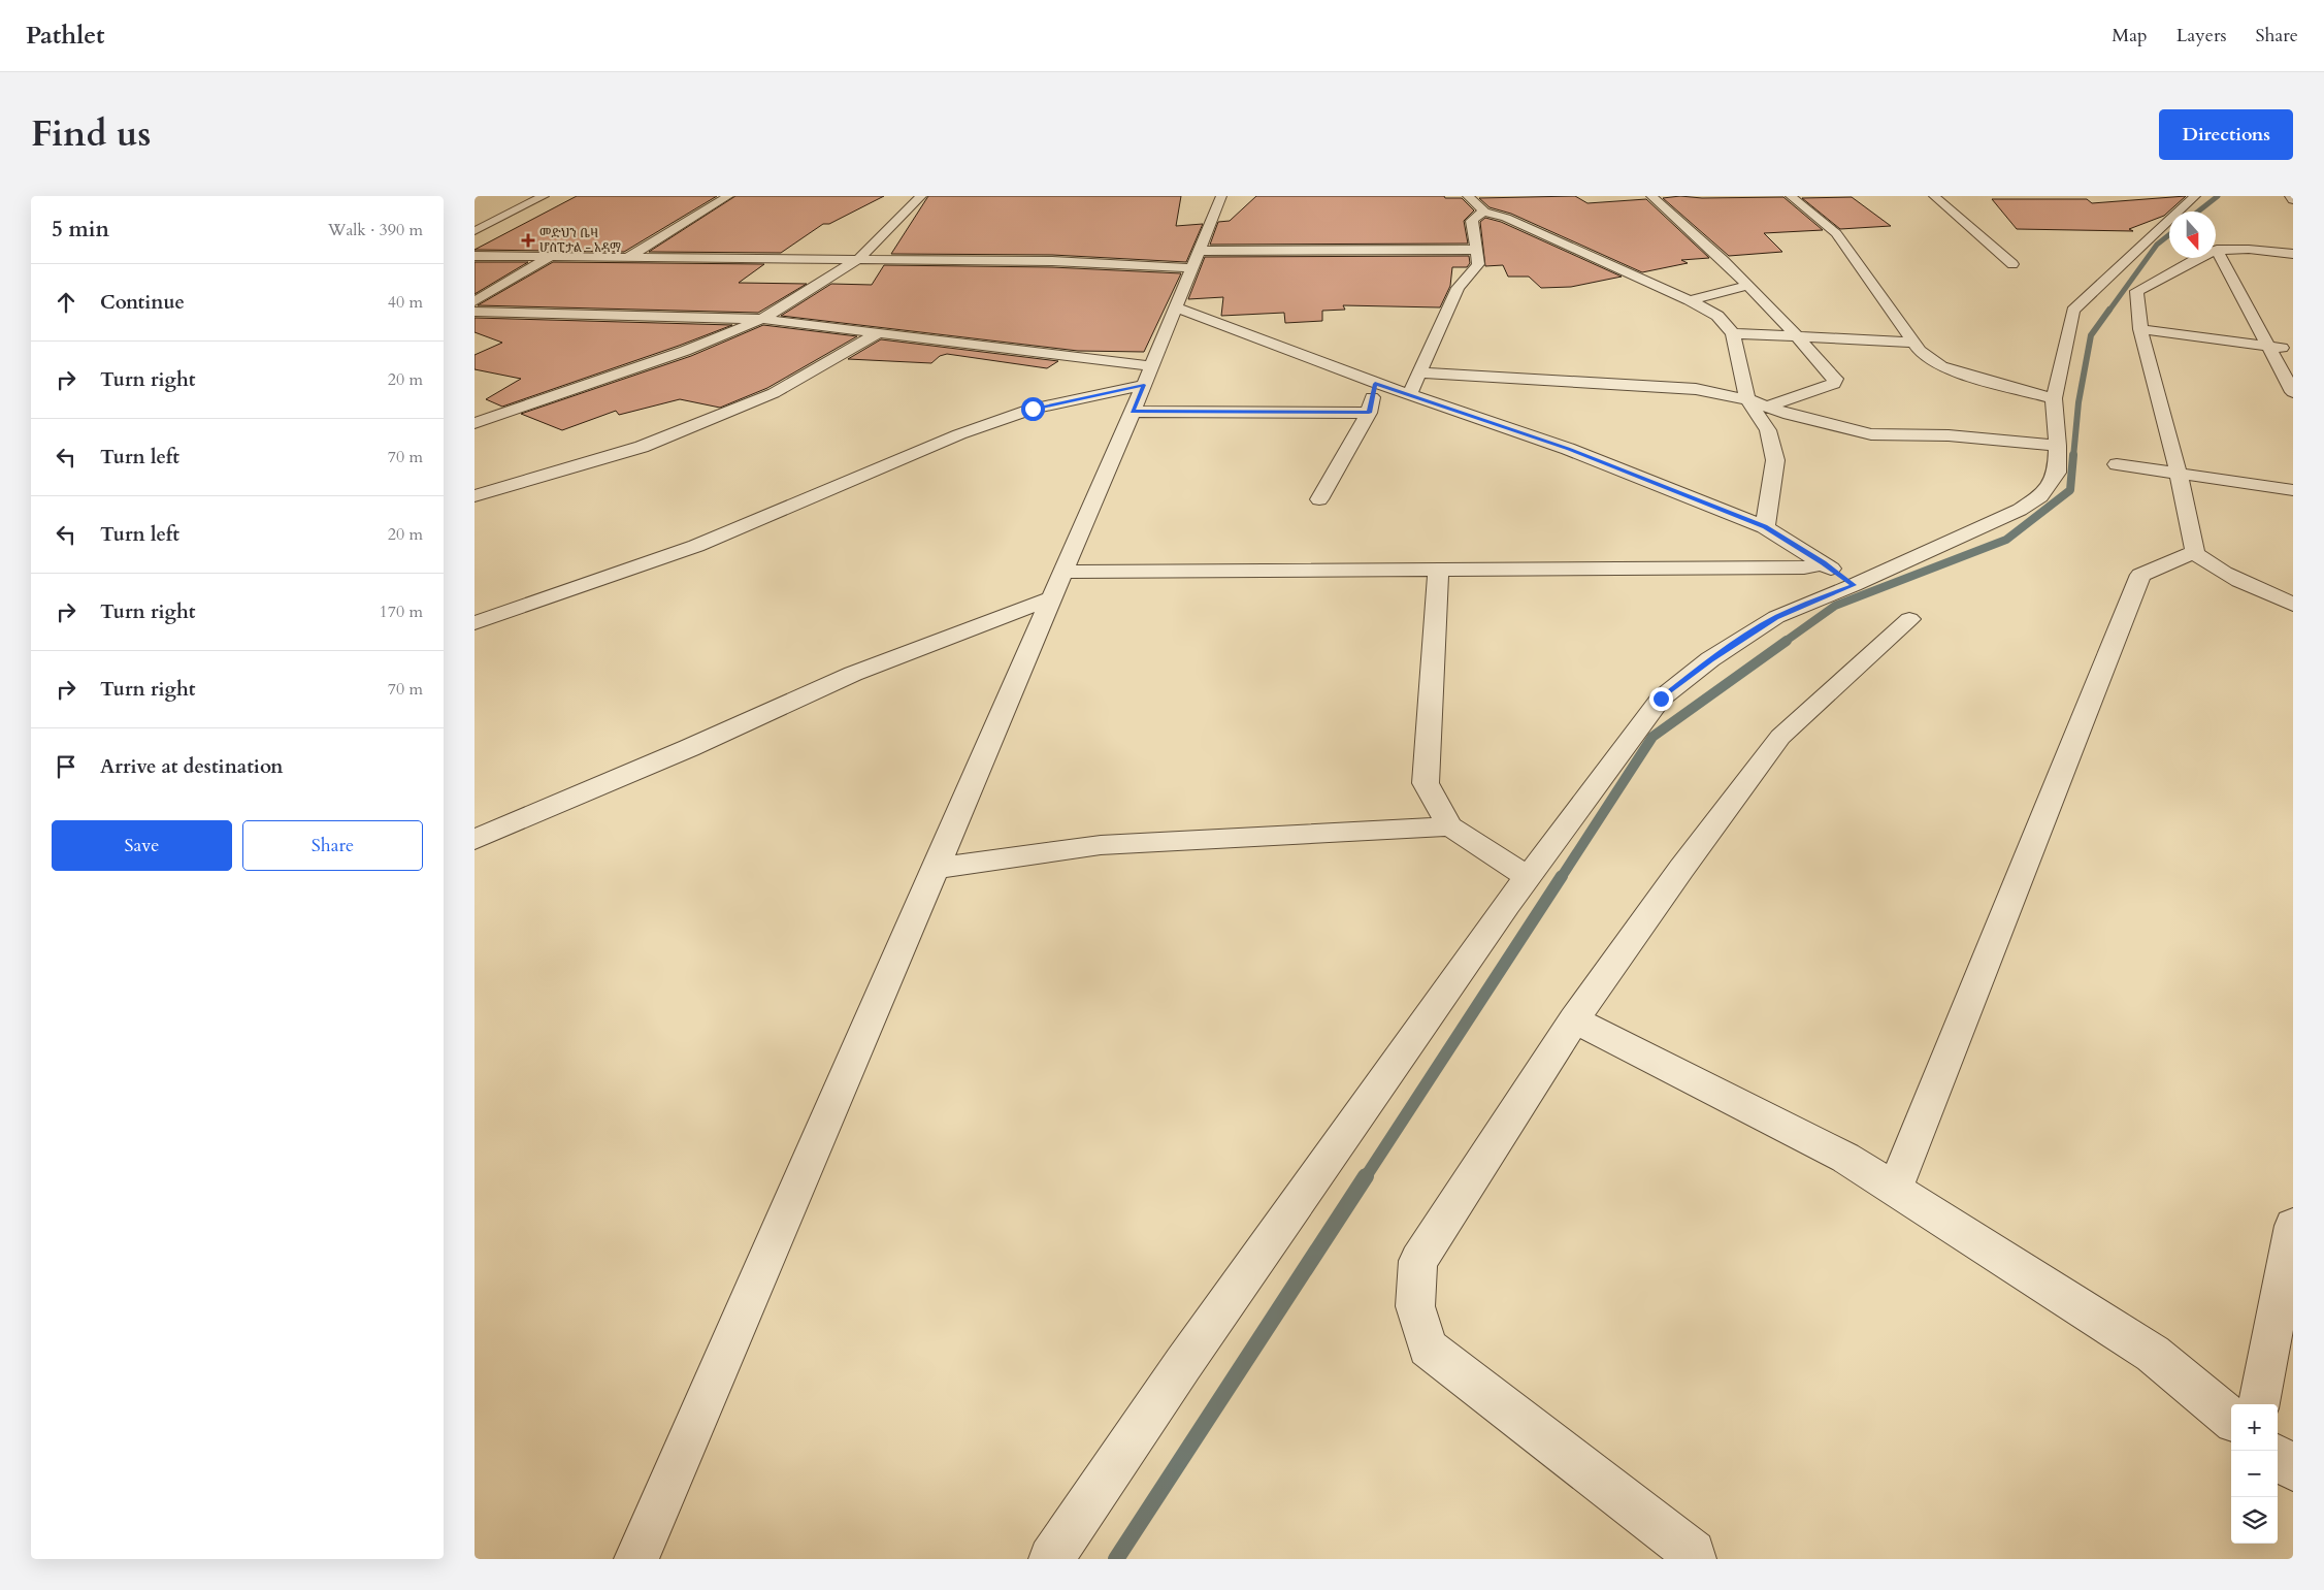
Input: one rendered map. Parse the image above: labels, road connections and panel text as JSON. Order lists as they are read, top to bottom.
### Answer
{
  "places": {
    "health": ["መድህን ቤዛ ሆስፒታል - አዳማ"]
  },
  "north": "bottom",
  "page": {
    "header": "Pathlet",
    "nav": ["Map", "Layers", "Share"],
    "title": "Find us",
    "buttons": [
      "Directions",
      ["Save", "Share"]
    ],
    "heading": ["5 min", "Walk · 390 m"],
    "list": [
      ["Continue", "40 m"],
      ["Turn right", "20 m"],
      ["Turn left", "70 m"],
      ["Turn left", "20 m"],
      ["Turn right", "170 m"],
      ["Turn right", "70 m"],
      "Arrive at destination"
    ],
    "map_buttons": ["+", "−"]
  }
}
